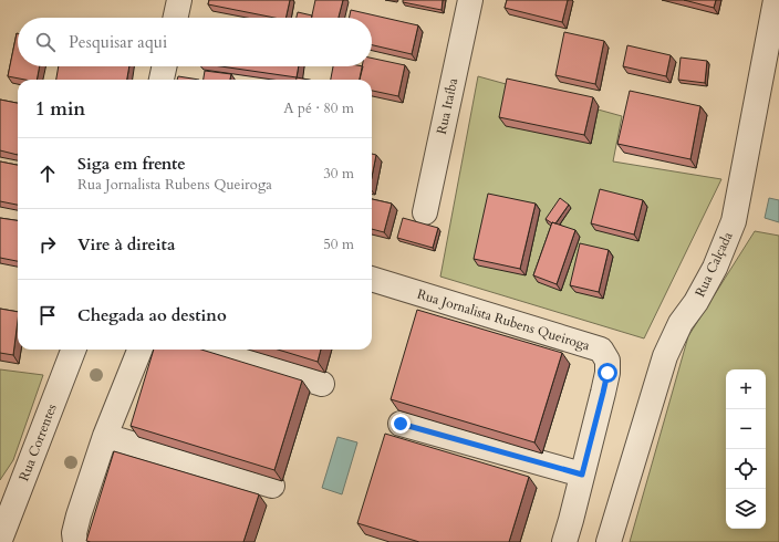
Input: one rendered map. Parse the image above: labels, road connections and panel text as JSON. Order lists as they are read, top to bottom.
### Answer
{
  "streets": {
    "street": [
      "Rua Itaíba",
      "Rua Calçada",
      "Rua Jornalista Rubens Queiroga",
      "Rua Correntes"
    ]
  },
  "page": {
    "search": "Pesquisar aqui",
    "heading": ["1 min", "A pé · 80 m"],
    "list": [
      ["Siga em frente", "Rua Jornalista Rubens Queiroga", "30 m"],
      ["Vire à direita", "50 m"],
      "Chegada ao destino"
    ],
    "map_buttons": ["+", "−"]
  }
}
